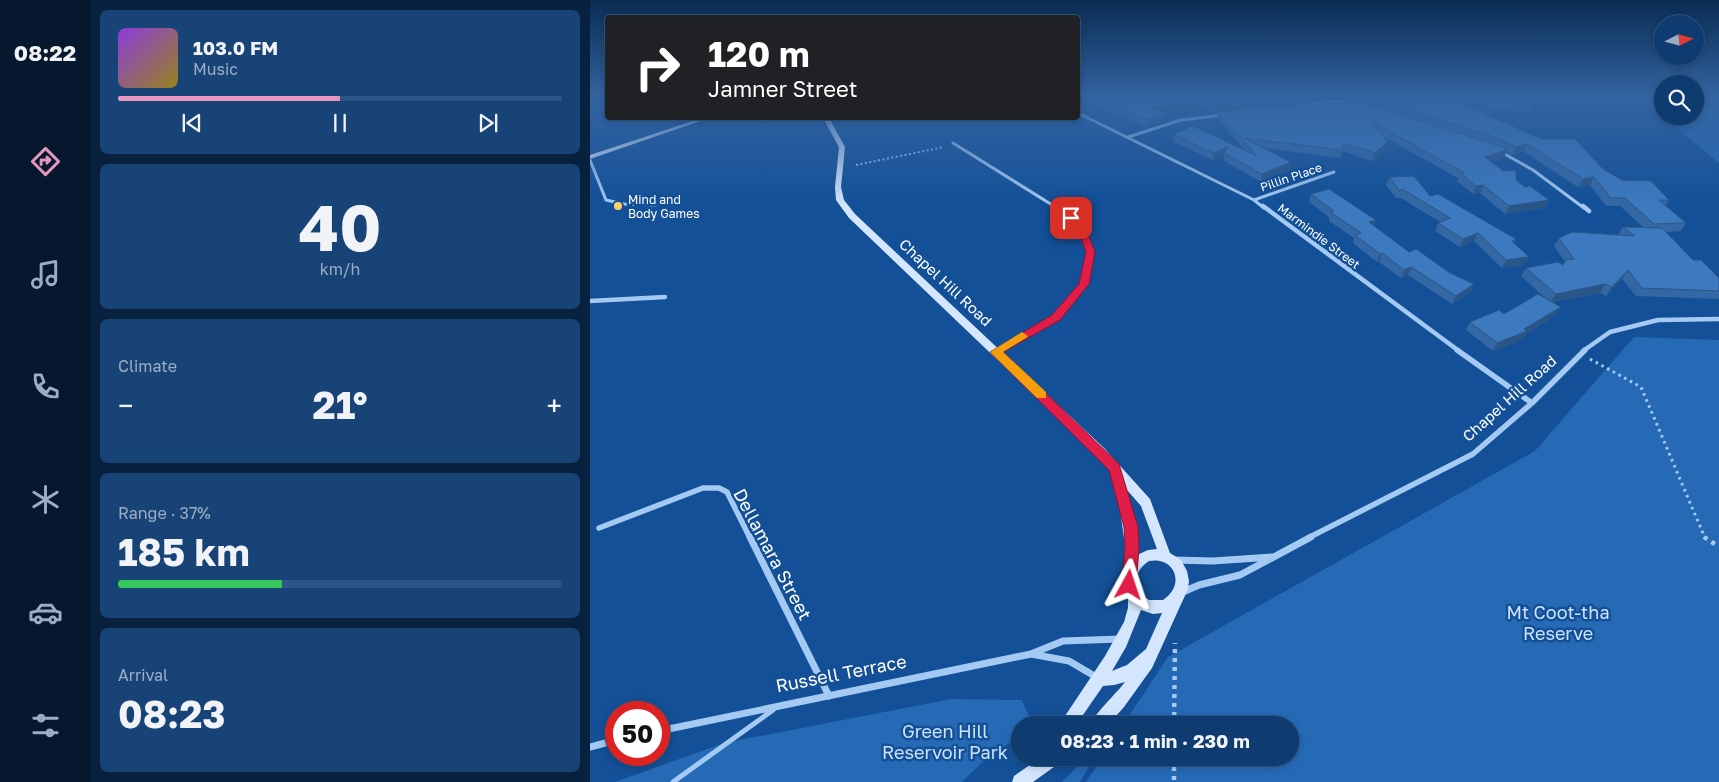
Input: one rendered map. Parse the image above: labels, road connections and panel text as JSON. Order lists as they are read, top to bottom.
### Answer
{
  "streets": {
    "main road": ["Chapel Hill Road"],
    "street": [
      "Pillin Place",
      "Marmindie Street",
      "Dellamara Street",
      "Russell Terrace"
    ]
  },
  "crossings": [
    ["Pillin Place", "Marmindie Street"],
    ["Marmindie Street", "Chapel Hill Road"],
    ["Dellamara Street", "Russell Terrace"]
  ],
  "parks": ["Mt Coot-tha Reserve", "Green Hill Reservoir Park"],
  "places": ["Mind and Body Games"],
  "north": "right",
  "page": {
    "tabs": "08:22",
    "turn": ["120 m", "Jamner Street"],
    "song": ["103.0 FM", "Music"],
    "tile": [
      ["40", "km/h"],
      "Climate",
      ["Range · 37%", "185 km"],
      ["Arrival", "08:23"]
    ],
    "heat": ["−", "21°", "+"],
    "limit": "50",
    "trip": "08:23 · 1 min · 230 m"
  }
}
